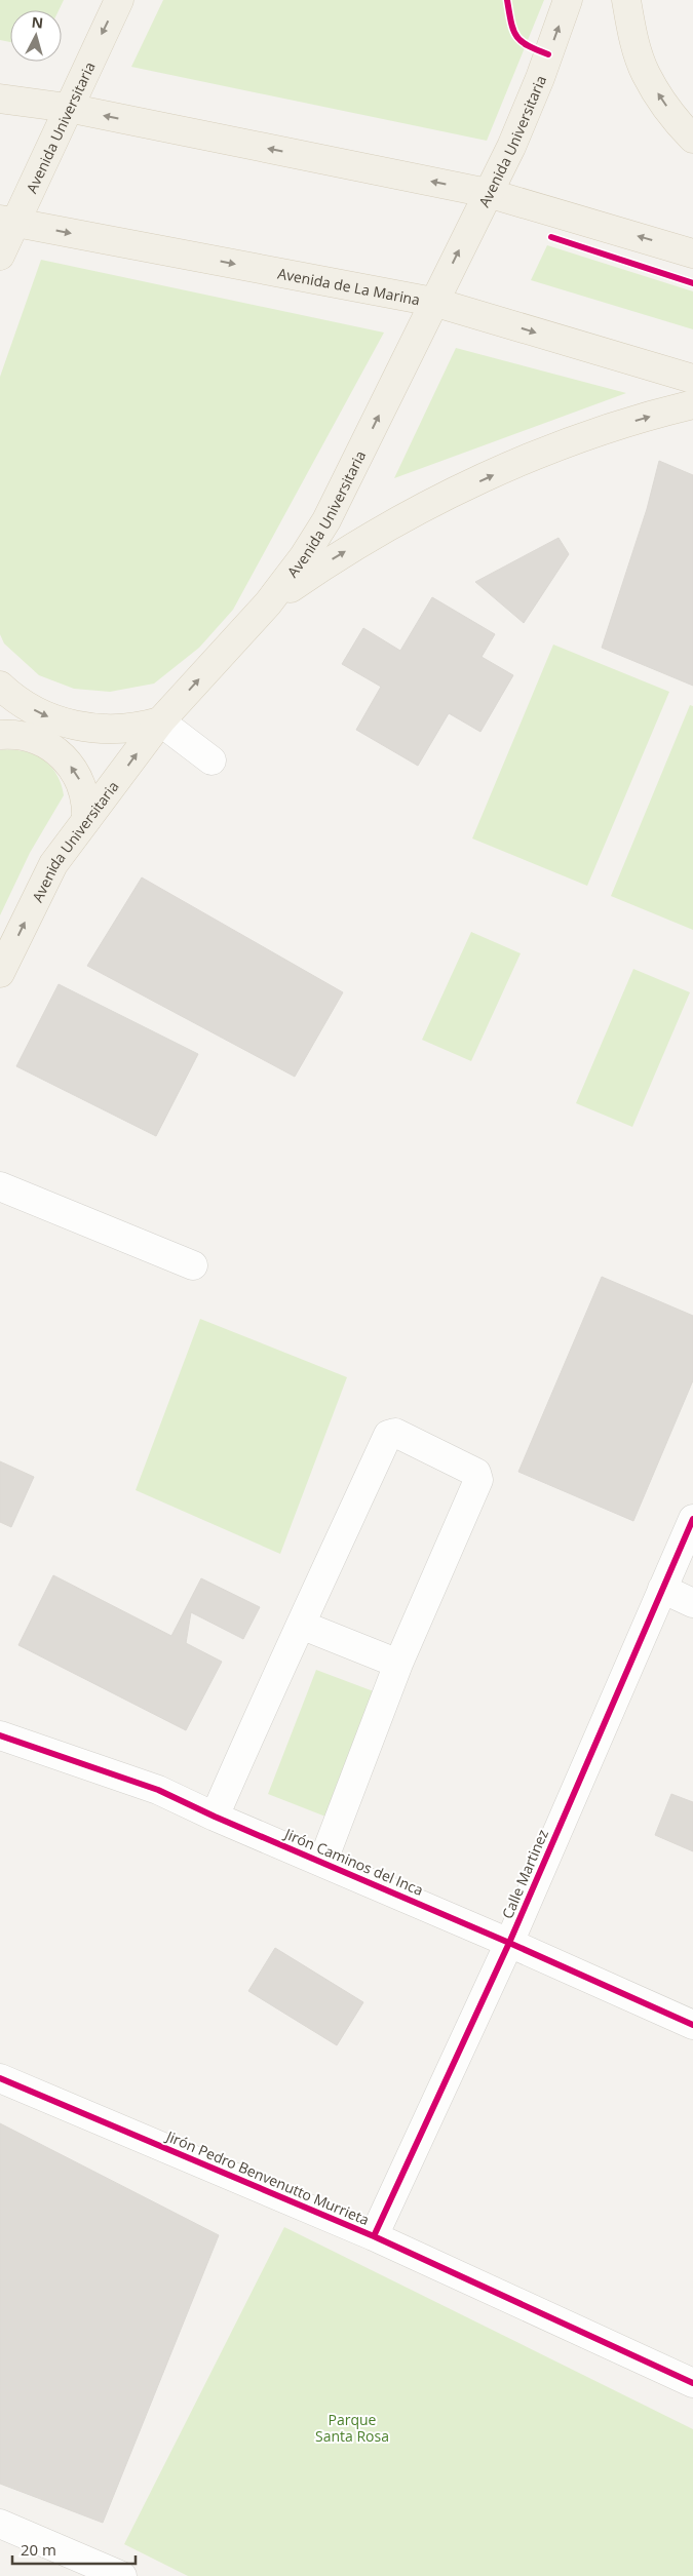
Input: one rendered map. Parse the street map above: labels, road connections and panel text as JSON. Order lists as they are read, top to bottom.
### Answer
{
  "streets": {
    "main road": ["Avenida Universitaria", "Avenida de La Marina"],
    "street": ["Jirón Caminos del Inca", "Calle Martinez", "Jirón Pedro Benvenutto Murrieta"]
  },
  "crossings": [
    ["Avenida Universitaria", "Avenida de La Marina"],
    ["Jirón Caminos del Inca", "Calle Martinez"],
    ["Calle Martinez", "Jirón Pedro Benvenutto Murrieta"]
  ],
  "one_way": ["Avenida Universitaria"],
  "parks": ["Parque Santa Rosa"],
  "scale_bar": "20 m",
  "north": "top"
}
